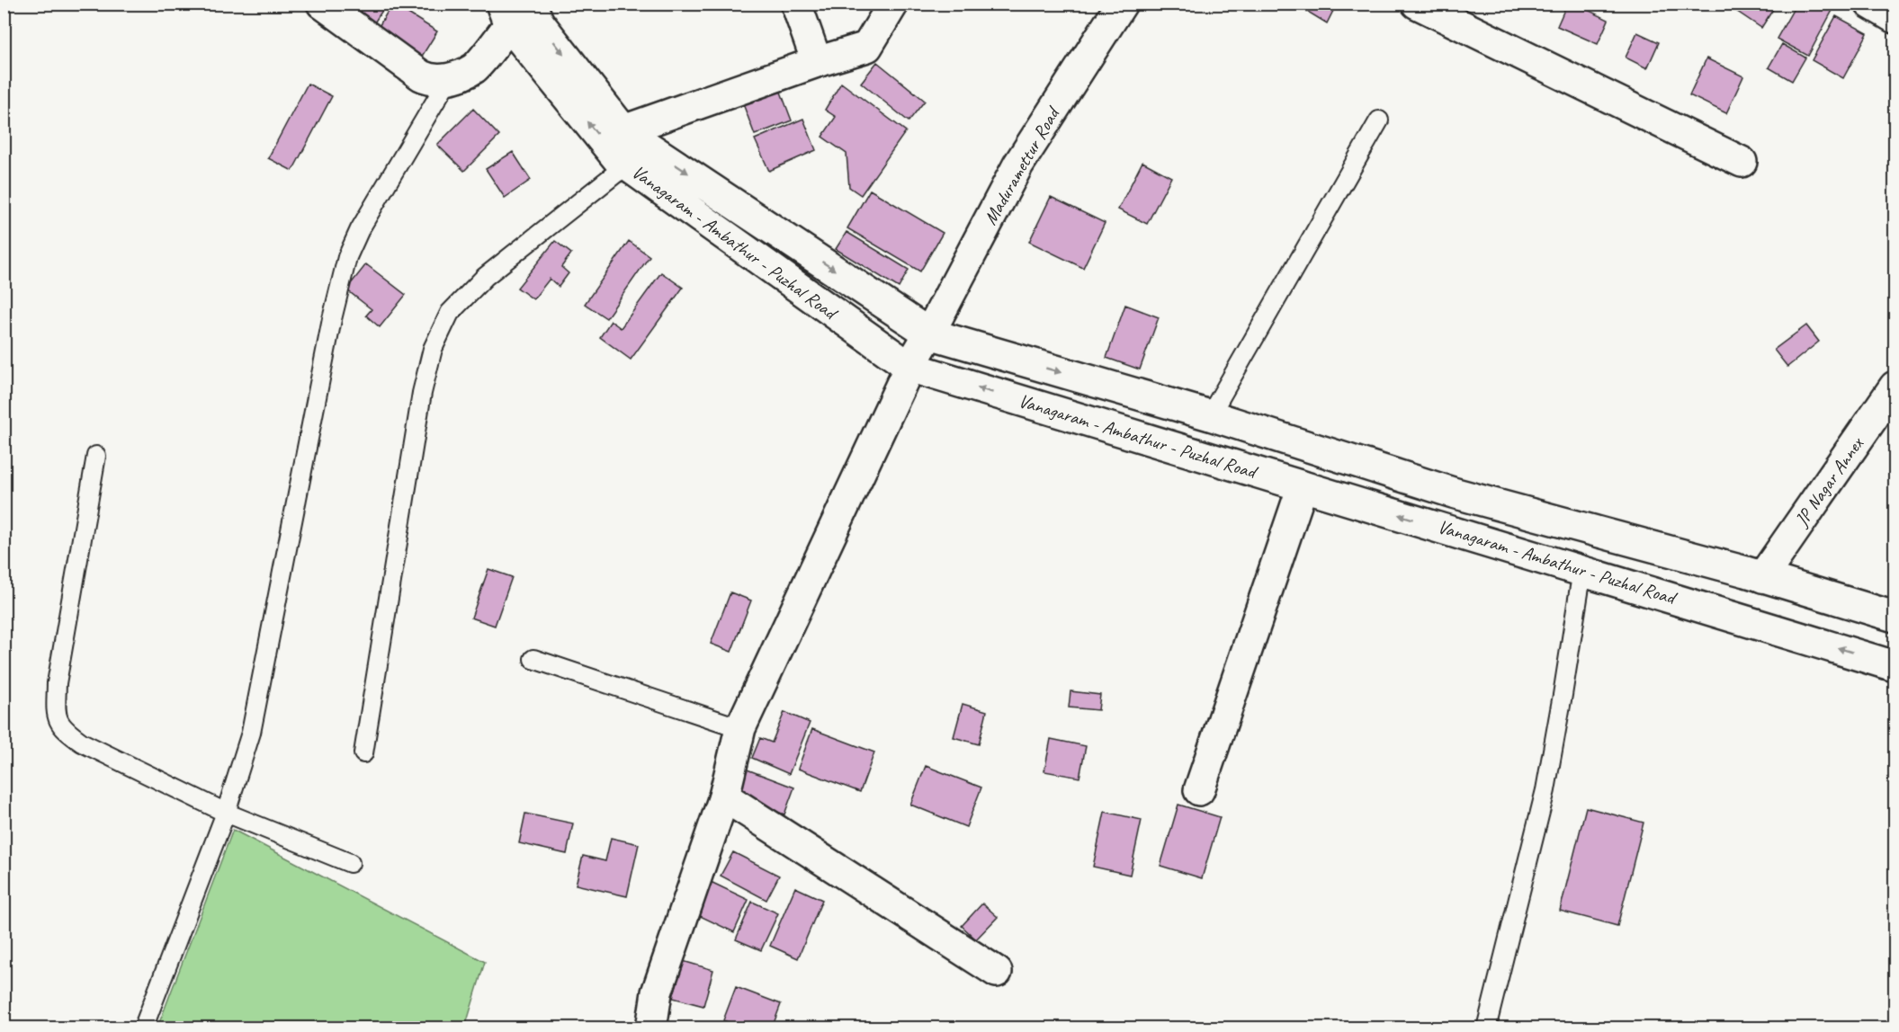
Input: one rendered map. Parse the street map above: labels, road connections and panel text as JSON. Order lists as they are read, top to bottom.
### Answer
{
  "streets": {
    "main road": ["Maduramettur Road", "Vanagaram - Ambathur - Puzhal Road", "JP Nagar Annex"]
  },
  "crossings": [
    ["Maduramettur Road", "Vanagaram - Ambathur - Puzhal Road"]
  ]
}
